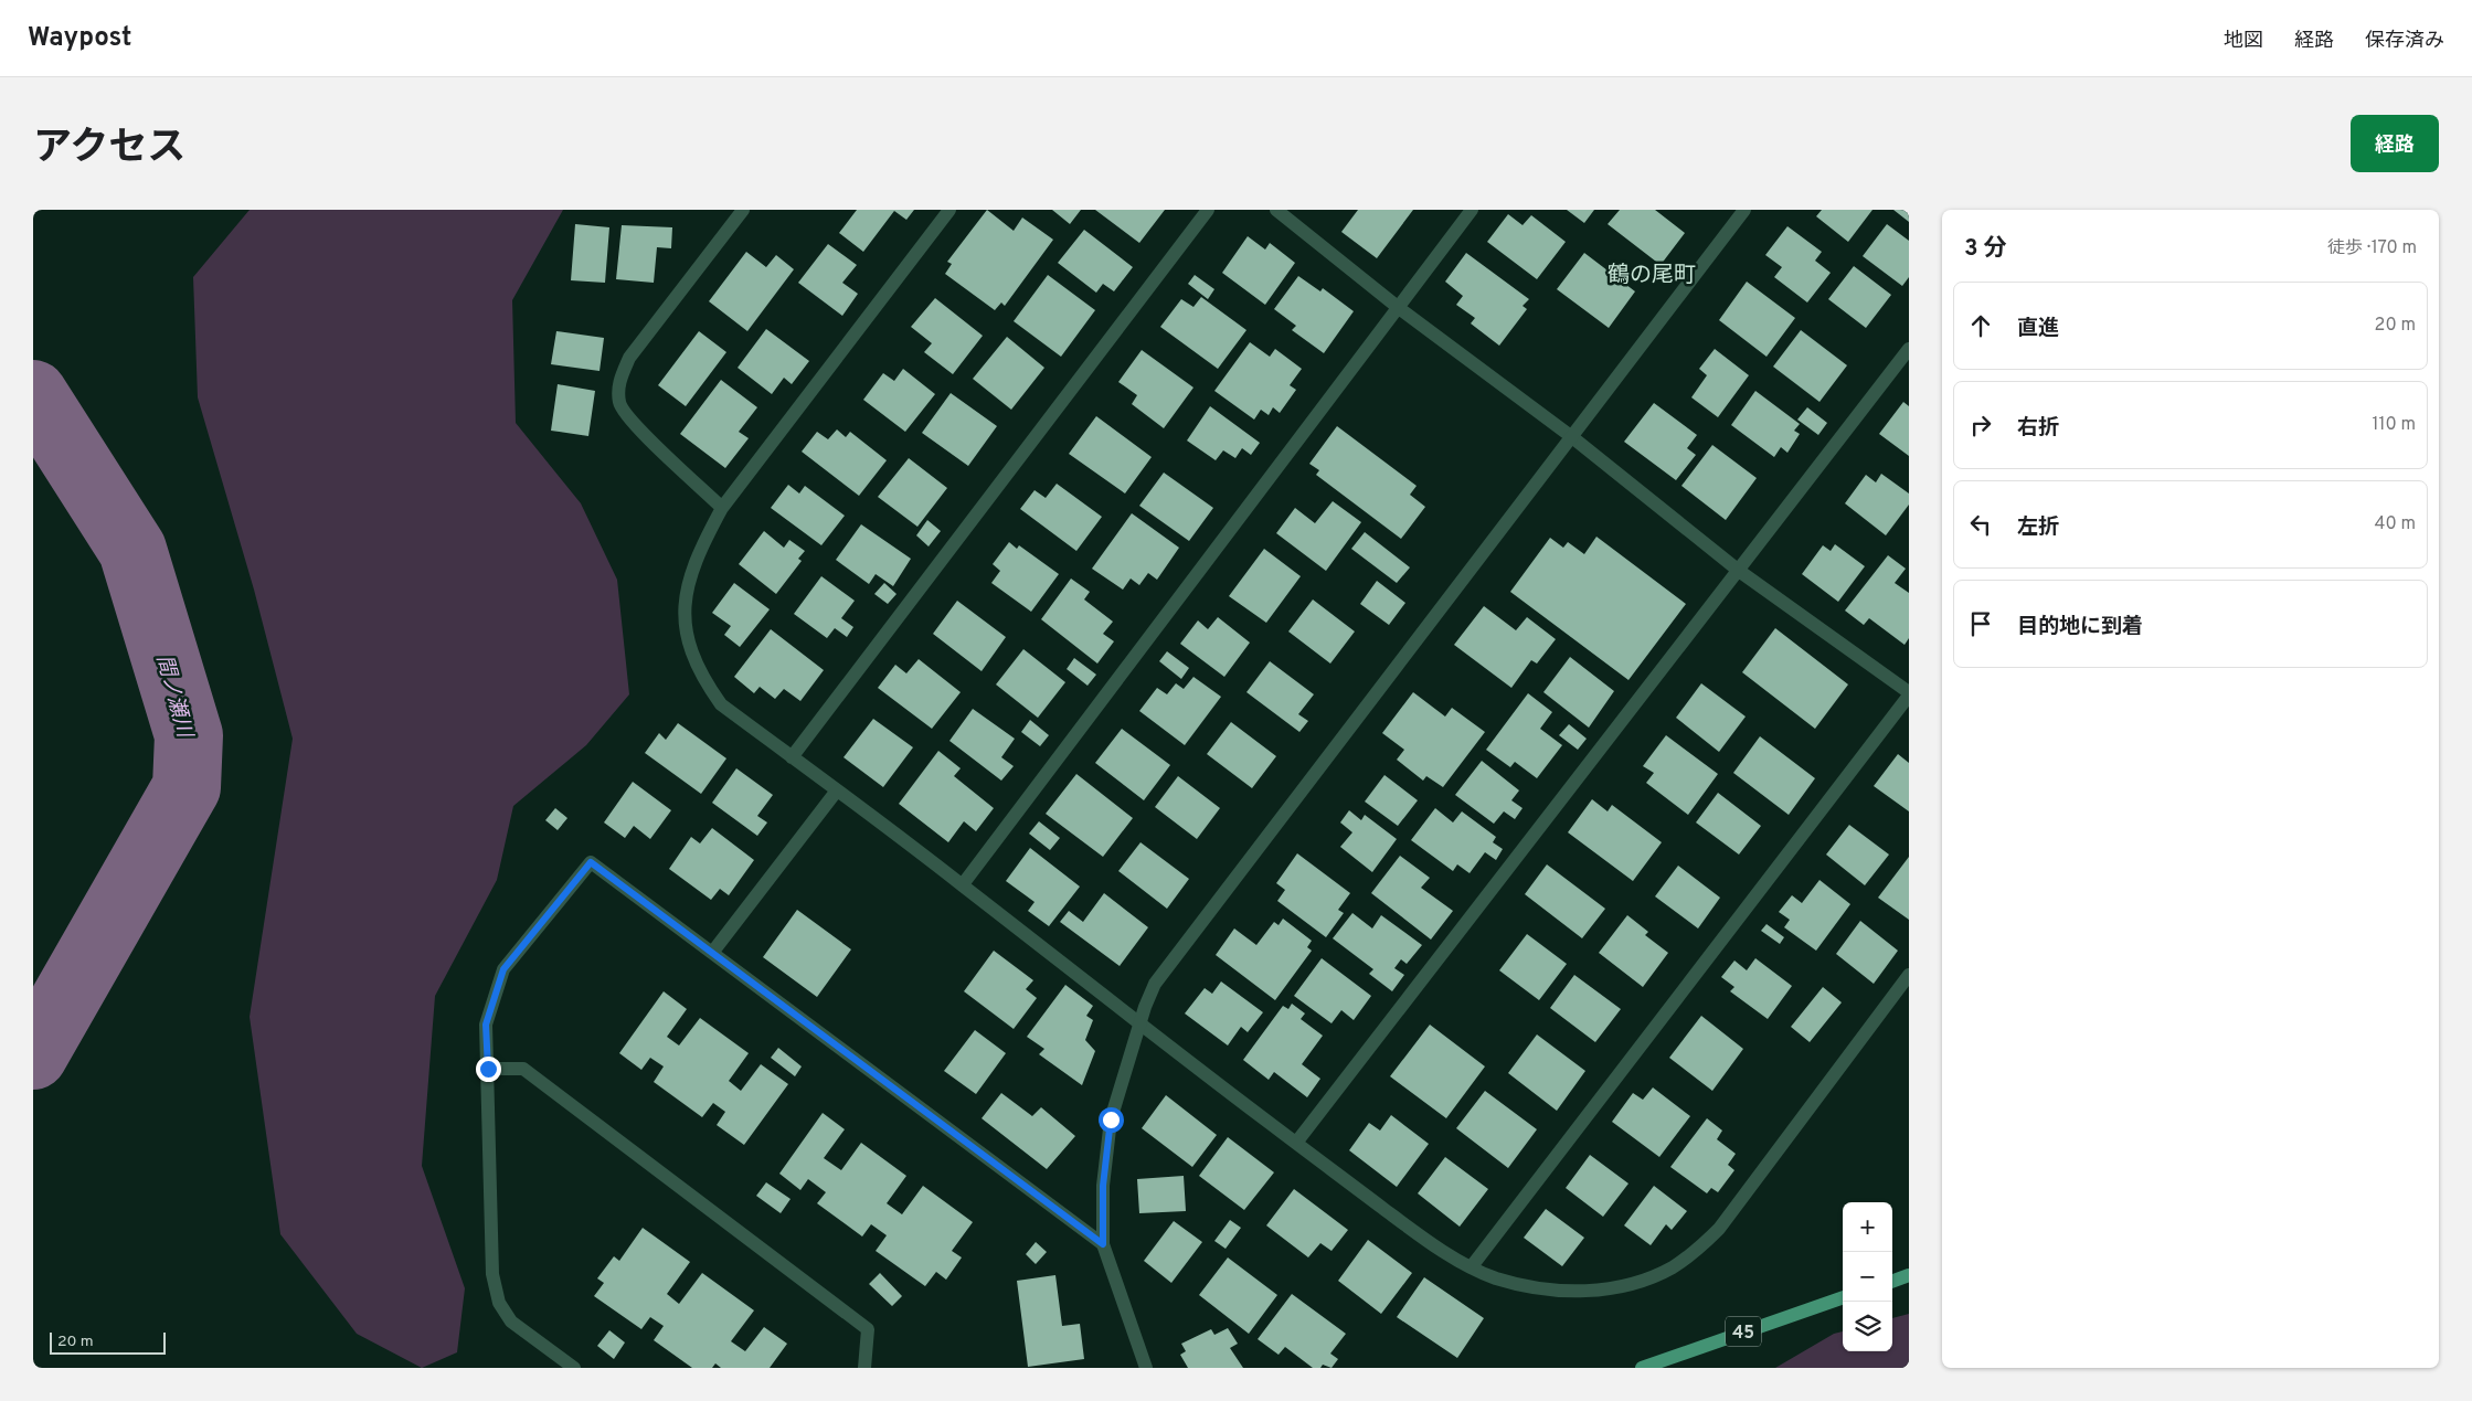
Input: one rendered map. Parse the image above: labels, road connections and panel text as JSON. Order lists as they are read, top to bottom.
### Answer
{
  "streets": {
    "main road": ["45"]
  },
  "districts": ["鶴の尾町"],
  "water": ["間ノ瀬川"],
  "scale_bar": "20 m",
  "page": {
    "header": "Waypost",
    "nav": ["地図", "経路", "保存済み"],
    "title": "アクセス",
    "buttons": "経路",
    "heading": ["3 分", "徒歩 · 170 m"],
    "list": [
      ["直進", "20 m"],
      ["右折", "110 m"],
      ["左折", "40 m"],
      "目的地に到着"
    ],
    "map_buttons": ["+", "−"],
    "scale": "20 m"
  }
}
